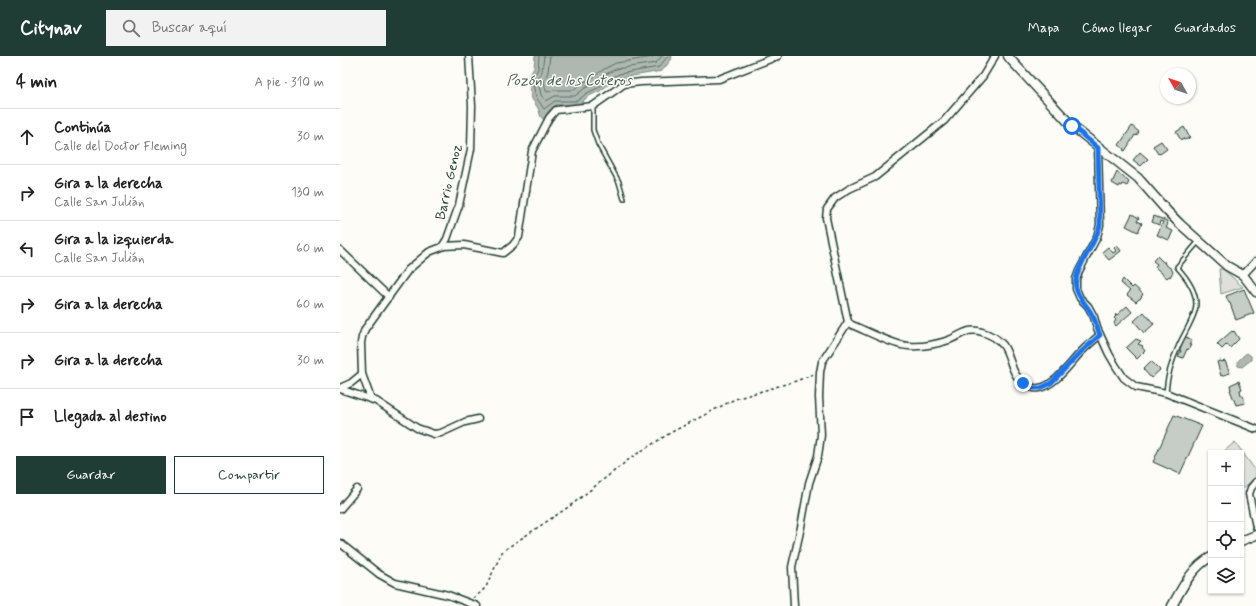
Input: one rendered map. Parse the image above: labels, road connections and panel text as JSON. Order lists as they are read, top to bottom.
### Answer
{
  "streets": {
    "street": ["Barrio Genoz"]
  },
  "water": ["Pozón de los Coteros"],
  "north": "top left",
  "page": {
    "header": "Citynav",
    "search": "Buscar aquí",
    "nav": ["Mapa", "Cómo llegar", "Guardados"],
    "heading": ["4 min", "A pie · 310 m"],
    "list": [
      ["Continúa", "Calle del Doctor Fleming", "30 m"],
      ["Gira a la derecha", "Calle San Julián", "130 m"],
      ["Gira a la izquierda", "Calle San Julián", "60 m"],
      ["Gira a la derecha", "60 m"],
      ["Gira a la derecha", "30 m"],
      "Llegada al destino"
    ],
    "buttons": ["Guardar", "Compartir"],
    "map_buttons": ["+", "−"]
  }
}
